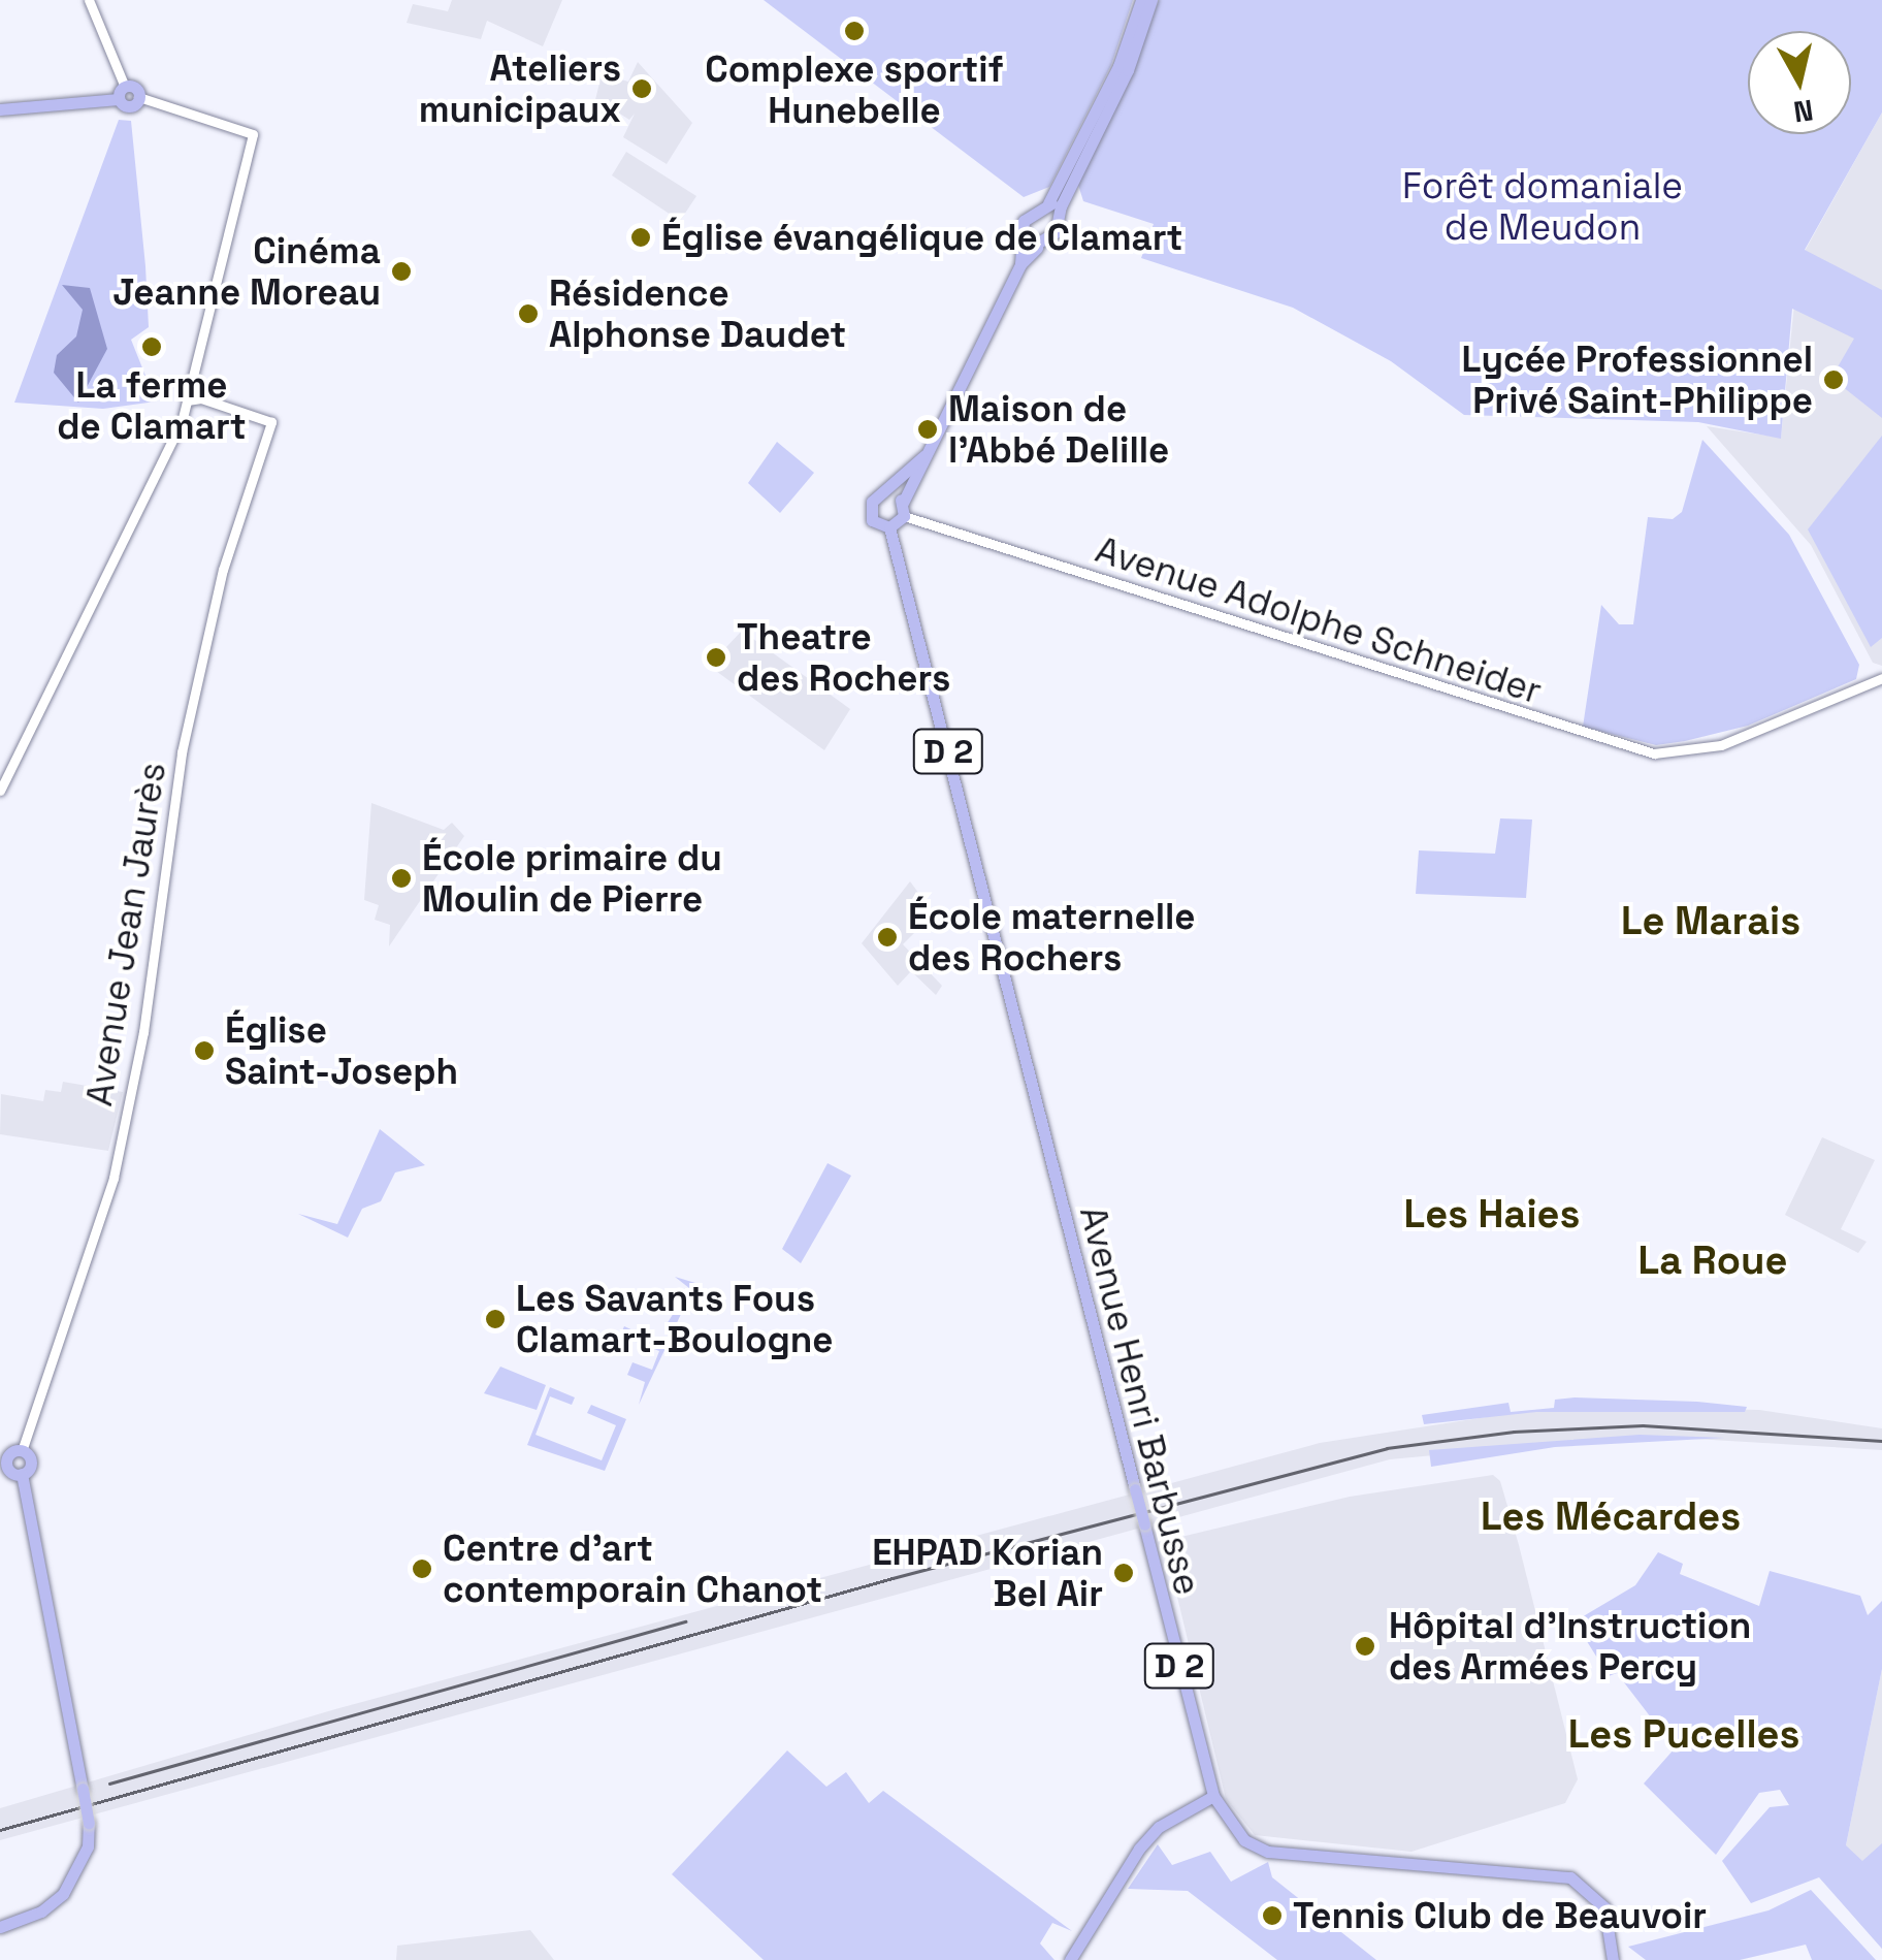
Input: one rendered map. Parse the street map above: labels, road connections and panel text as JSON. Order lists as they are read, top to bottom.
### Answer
{
  "streets": {
    "main road": ["D 2", "Avenue Henri Barbusse"],
    "street": ["Avenue Adolphe Schneider", "Avenue Jean Jaurès"]
  },
  "districts": [
    "Le Marais",
    "Les Haies",
    "La Roue",
    "Les Mécardes",
    "Les Pucelles"
  ],
  "parks": ["Forêt domaniale de Meudon"],
  "places": [
    "Complexe sportif Hunebelle",
    "Ateliers municipaux",
    "Église évangélique de Clamart",
    "Cinéma Jeanne Moreau",
    "Résidence Alphonse Daudet",
    "La ferme de Clamart",
    "Lycée Professionnel Privé Saint-Philippe",
    "Maison de l'Abbé Delille",
    "Theatre des Rochers",
    "École primaire du Moulin de Pierre",
    "École maternelle des Rochers",
    "Église Saint-Joseph",
    "Les Savants Fous Clamart-Boulogne",
    "Centre d'art contemporain Chanot",
    "EHPAD Korian Bel Air",
    "Hôpital d'Instruction des Armées Percy",
    "Tennis Club de Beauvoir"
  ],
  "north": "bottom"
}
